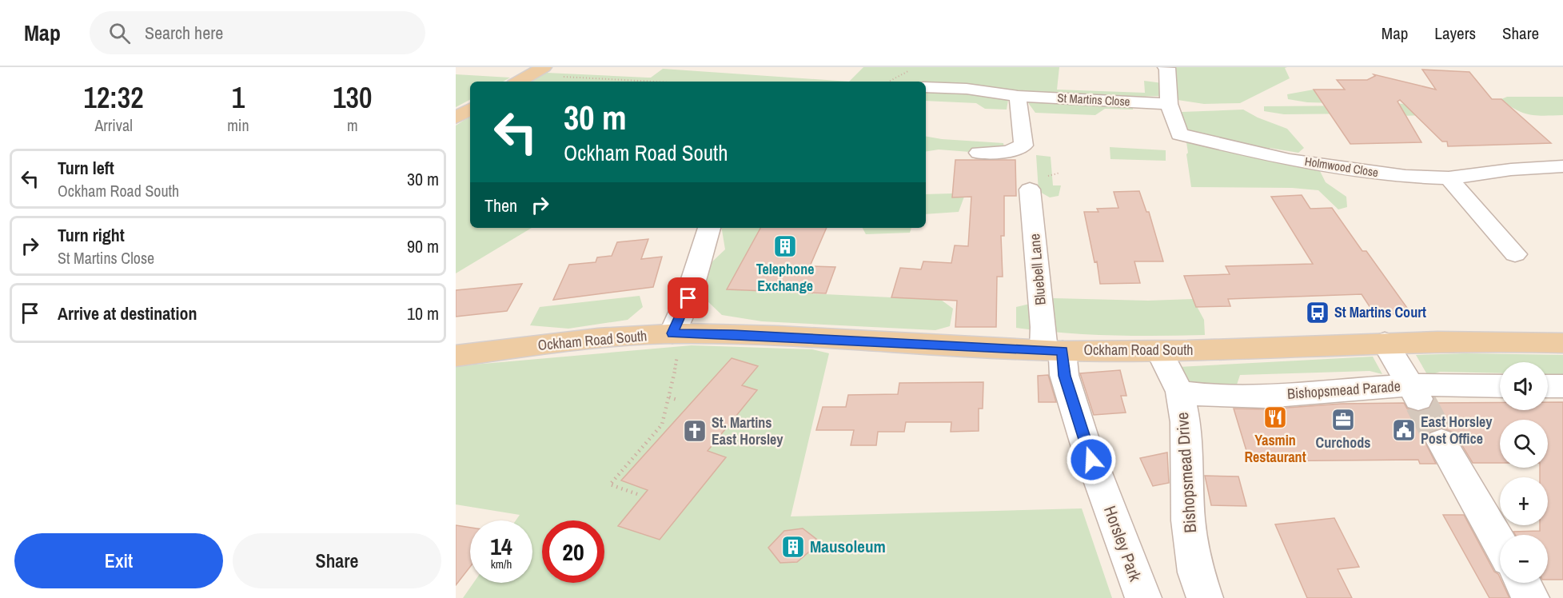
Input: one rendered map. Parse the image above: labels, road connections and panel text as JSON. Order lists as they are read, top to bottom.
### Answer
{
  "streets": {
    "main road": ["Ockham Road South"],
    "street": [
      "St Martins Close",
      "Holmwood Close",
      "Bluebell Lane",
      "Bishopsmead Parade",
      "Bishopsmead Drive",
      "Horsley Park"
    ]
  },
  "crossings": [
    ["St Martins Close", "Holmwood Close"],
    ["Bluebell Lane", "Ockham Road South"],
    ["Bluebell Lane", "Horsley Park"],
    ["Ockham Road South", "Bishopsmead Drive"],
    ["Ockham Road South", "Horsley Park"],
    ["Bishopsmead Parade", "Bishopsmead Drive"]
  ],
  "places": {
    "building": ["Telephone Exchange", "Mausoleum"],
    "bus stop": ["St Martins Court"],
    "restaurant": ["Yasmin Restaurant"],
    "office": ["Curchods"],
    "public building": ["East Horsley Post Office"],
    "church": ["St. Martins East Horsley"]
  },
  "page": {
    "header": "Map",
    "search": "Search here",
    "nav": ["Map", "Layers", "Share"],
    "eta": [
      "12:32",
      "Arrival",
      "1",
      "min",
      "130",
      "m"
    ],
    "turn": ["30 m", "Ockham Road South"],
    "list": [
      {
        "name": "Turn left",
        "note": "Ockham Road South",
        "value": "30 m"
      },
      {
        "name": "Turn right",
        "note": "St Martins Close",
        "value": "90 m"
      },
      {
        "name": "Arrive at destination",
        "value": "10 m"
      }
    ],
    "then": "Then",
    "map_buttons": ["+", "−"],
    "speed": "14 km/h",
    "limit": "20",
    "buttons": ["Exit", "Share"]
  }
}
